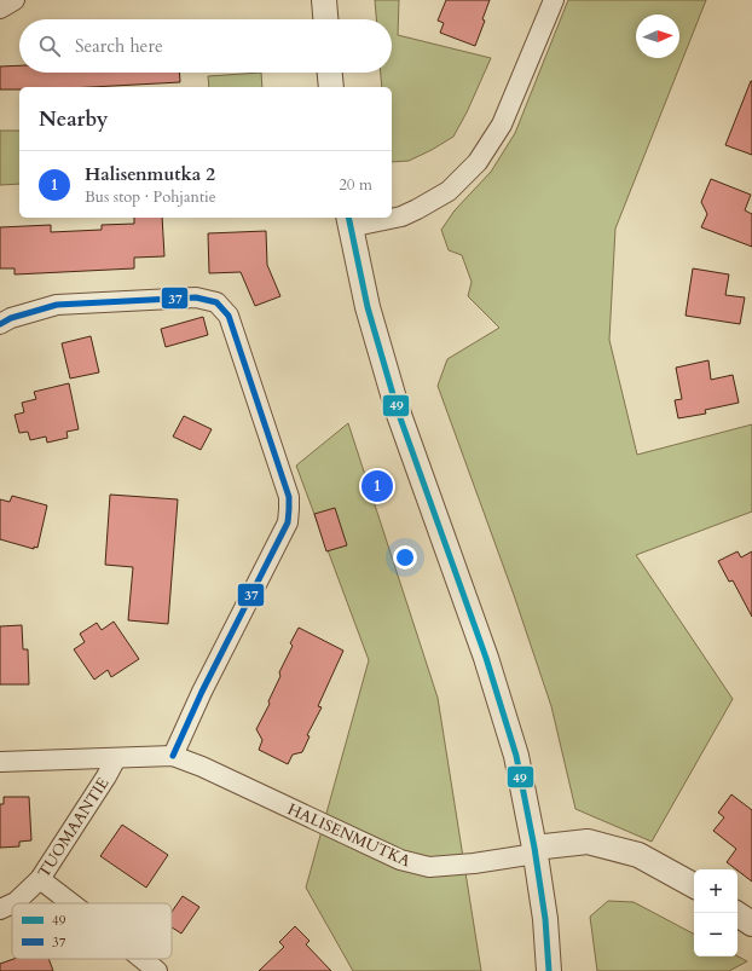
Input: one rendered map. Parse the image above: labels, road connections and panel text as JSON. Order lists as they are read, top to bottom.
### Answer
{
  "streets": {
    "street": ["TUOMAANTIE", "HALISENMUTKA"]
  },
  "crossings": [
    ["TUOMAANTIE", "HALISENMUTKA"]
  ],
  "lines": ["transit line 49", "transit line 37"],
  "legend": ["49", "37"],
  "north": "right",
  "page": {
    "search": "Search here",
    "heading": "Nearby",
    "list": [
      {
        "mark": "1",
        "name": "Halisenmutka 2",
        "note": "Bus stop · Pohjantie",
        "value": "20 m"
      }
    ],
    "pins": "1",
    "map_buttons": ["+", "−"]
  }
}
